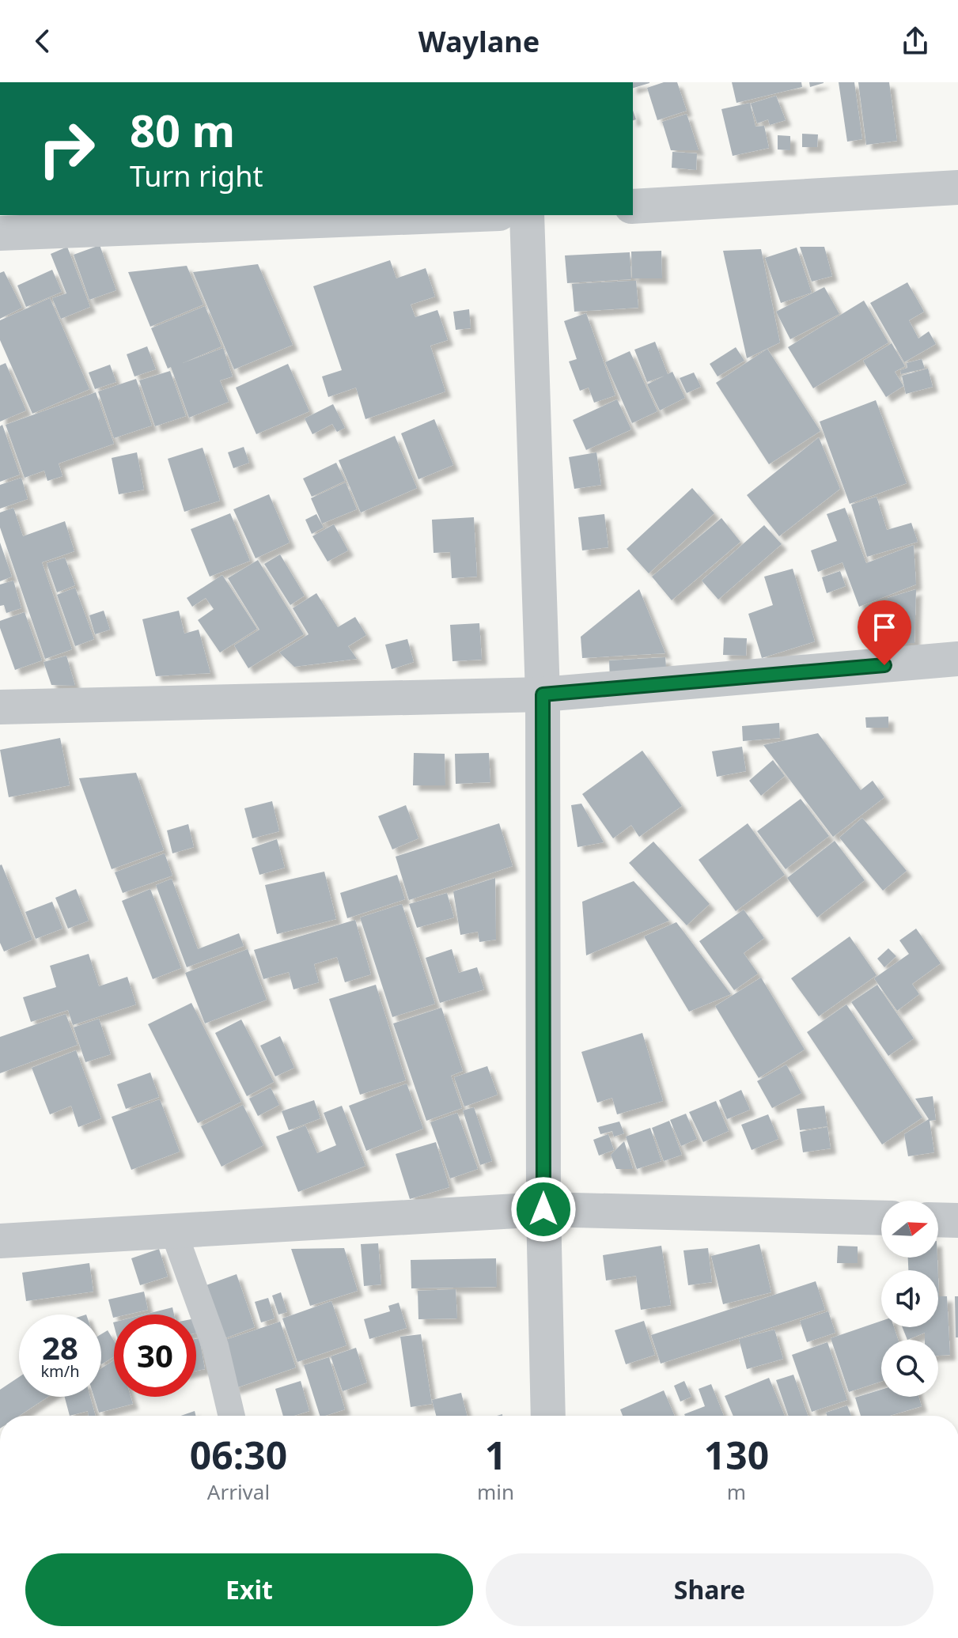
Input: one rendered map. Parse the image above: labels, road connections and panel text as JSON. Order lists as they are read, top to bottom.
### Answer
{
  "north": "right",
  "page": {
    "header": "Waylane",
    "turn": ["80 m", "Turn right"],
    "speed": "28 km/h",
    "limit": "30",
    "eta": [
      "06:30",
      "Arrival",
      "1",
      "min",
      "130",
      "m"
    ],
    "buttons": ["Exit", "Share"]
  }
}
